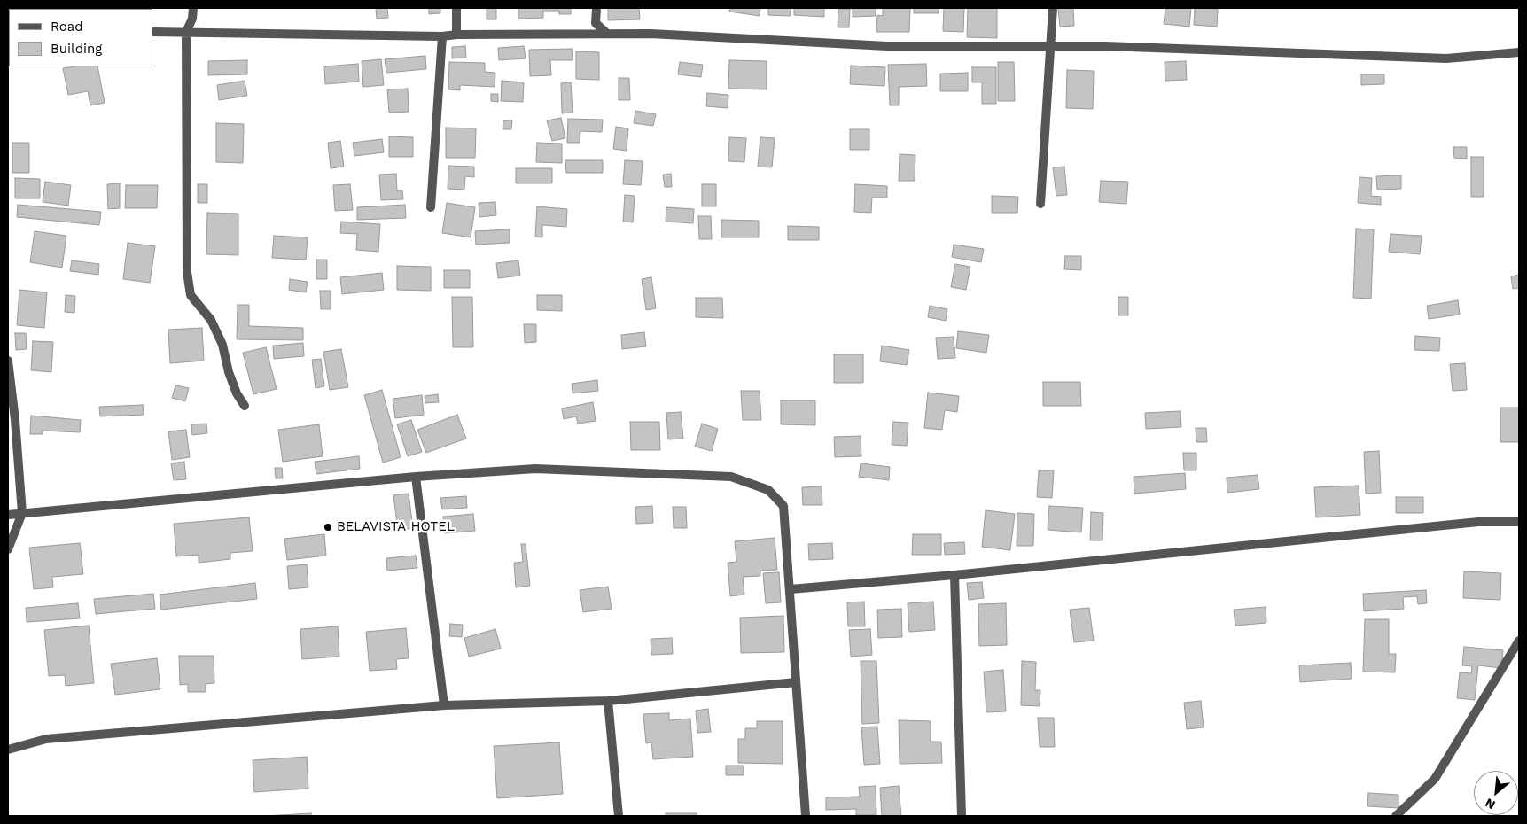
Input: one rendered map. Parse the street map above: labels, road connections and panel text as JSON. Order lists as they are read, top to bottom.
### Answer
{
  "places": ["BELAVISTA HOTEL"],
  "legend": ["Road", "Building"],
  "north": "bottom left"
}
